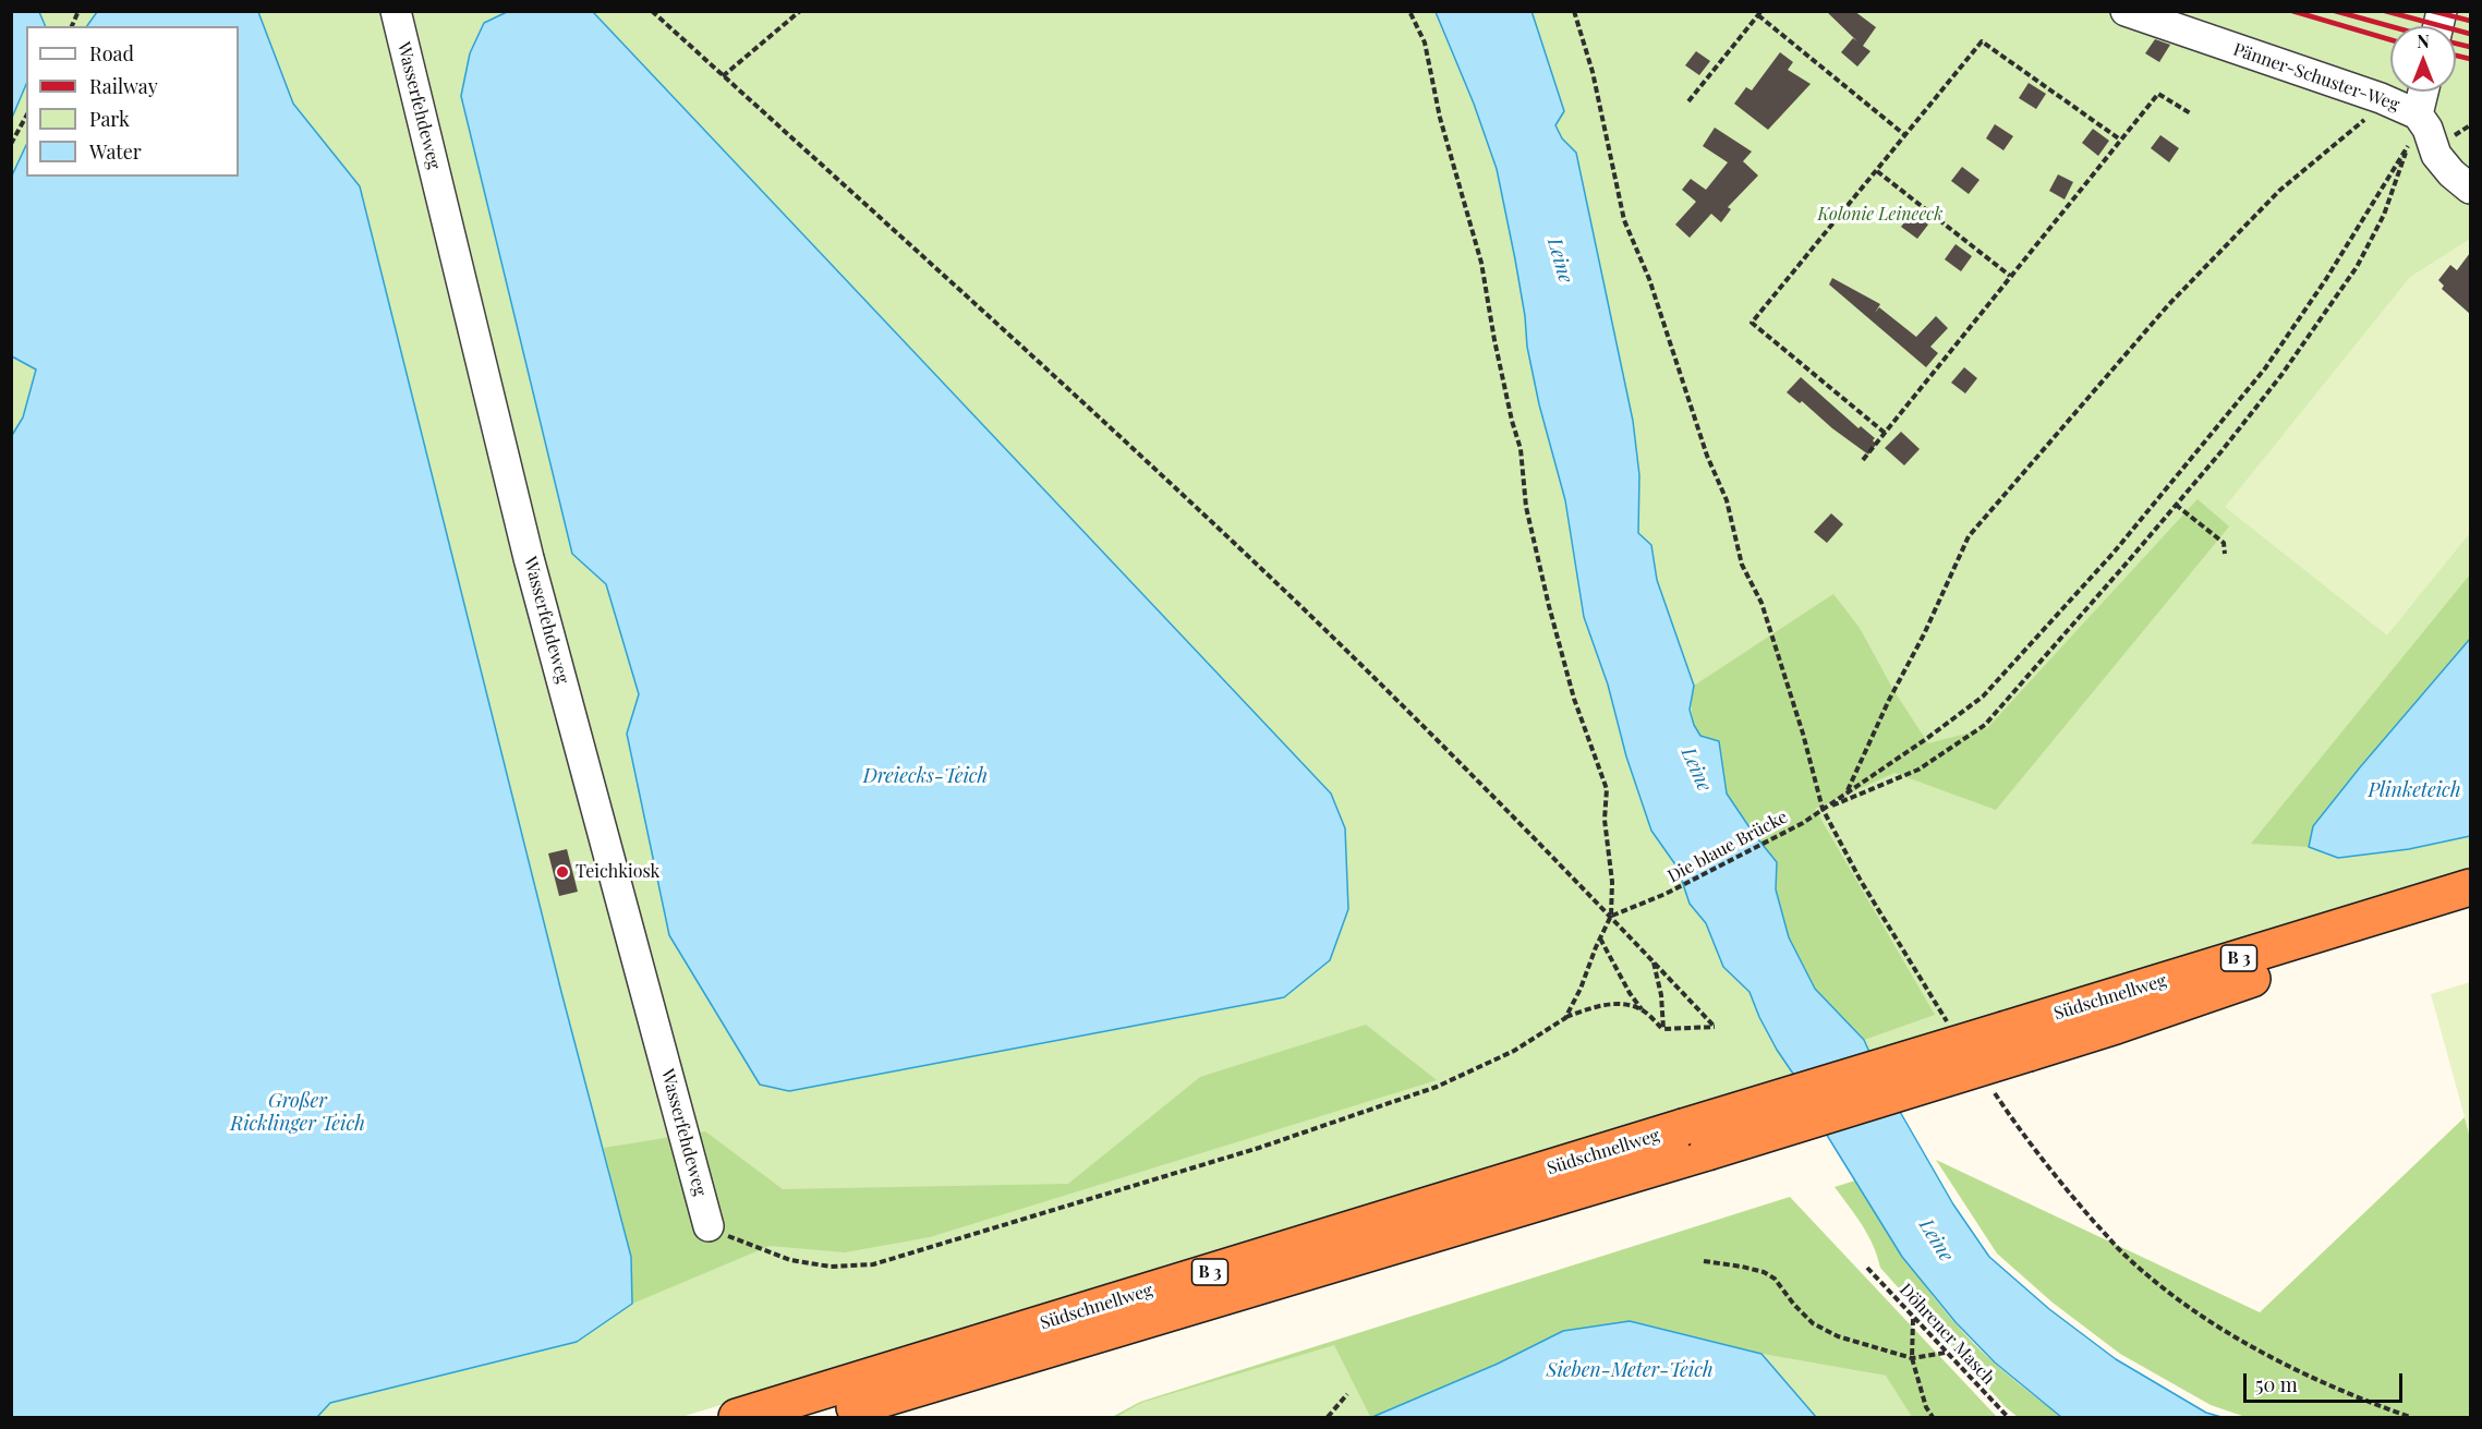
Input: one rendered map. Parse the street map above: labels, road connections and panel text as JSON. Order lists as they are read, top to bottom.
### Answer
{
  "streets": {
    "highway": ["B 3", "Südschnellweg"],
    "lane": ["Pänner-Schuster-Weg", "Wasserfehdeweg"],
    "path": ["Die blaue Brücke", "Döhrener Masch"]
  },
  "water": [
    "Leine",
    "Dreiecks-Teich",
    "Plinketeich",
    "Großer Ricklinger Teich",
    "Sieben-Meter-Teich"
  ],
  "parks": ["Kolonie Leineeck"],
  "places": ["Teichkiosk"],
  "legend": [
    "Road",
    "Railway",
    "Park",
    "Water"
  ],
  "scale_bar": "50 m",
  "north": "top"
}
